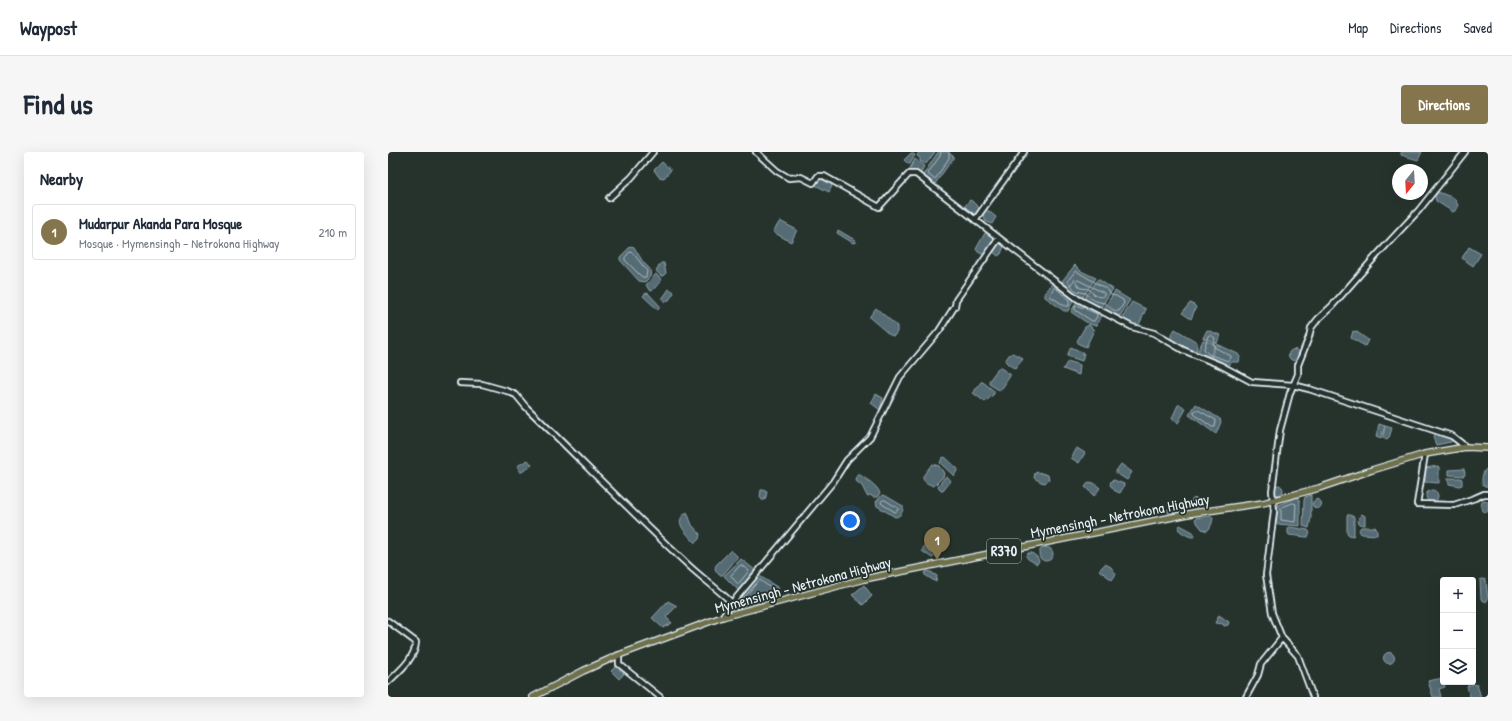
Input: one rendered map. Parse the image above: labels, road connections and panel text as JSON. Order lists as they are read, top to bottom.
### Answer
{
  "streets": {
    "main road": ["Mymensingh - Netrokona Highway", "R370"]
  },
  "north": "bottom",
  "page": {
    "header": "Waypost",
    "nav": ["Map", "Directions", "Saved"],
    "title": "Find us",
    "buttons": "Directions",
    "heading": "Nearby",
    "list": [
      {
        "mark": "1",
        "name": "Mudarpur Akanda Para Mosque",
        "note": "Mosque · Mymensingh - Netrokona Highway",
        "value": "210 m"
      }
    ],
    "pins": "1",
    "map_buttons": ["+", "−"]
  }
}
